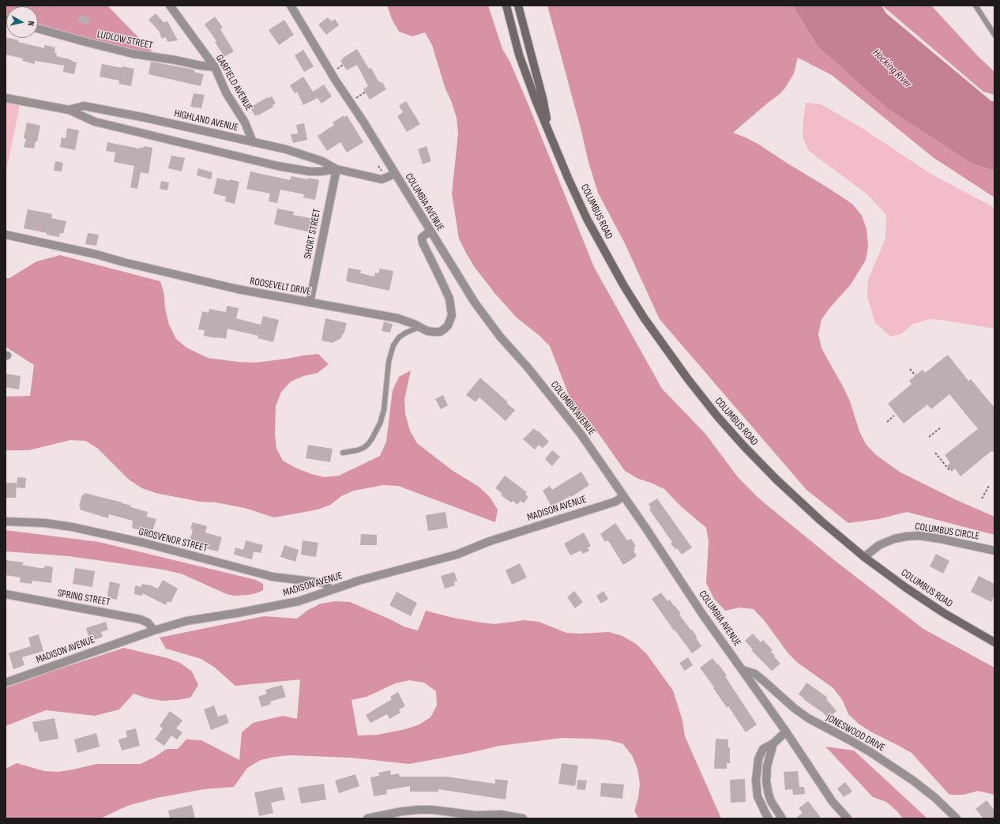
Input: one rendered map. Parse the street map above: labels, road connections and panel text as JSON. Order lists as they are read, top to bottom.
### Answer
{
  "streets": {
    "main road": ["COLUMBUS ROAD"],
    "street": [
      "LUDLOW STREET",
      "GARFIELD AVENUE",
      "HIGHLAND AVENUE",
      "COLUMBIA AVENUE",
      "SHORT STREET",
      "ROOSEVELT DRIVE",
      "MADISON AVENUE",
      "COLUMBUS CIRCLE",
      "GROSVENOR STREET",
      "SPRING STREET",
      "JONESWOOD DRIVE"
    ]
  },
  "crossings": [
    ["LUDLOW STREET", "GARFIELD AVENUE"],
    ["GARFIELD AVENUE", "HIGHLAND AVENUE"],
    ["HIGHLAND AVENUE", "COLUMBIA AVENUE"],
    ["HIGHLAND AVENUE", "SHORT STREET"],
    ["COLUMBIA AVENUE", "ROOSEVELT DRIVE"],
    ["COLUMBIA AVENUE", "MADISON AVENUE"],
    ["COLUMBIA AVENUE", "JONESWOOD DRIVE"],
    ["COLUMBUS ROAD", "COLUMBUS CIRCLE"],
    ["SHORT STREET", "ROOSEVELT DRIVE"],
    ["MADISON AVENUE", "GROSVENOR STREET"],
    ["MADISON AVENUE", "SPRING STREET"]
  ],
  "water": ["Hocking River"],
  "north": "right"
}
